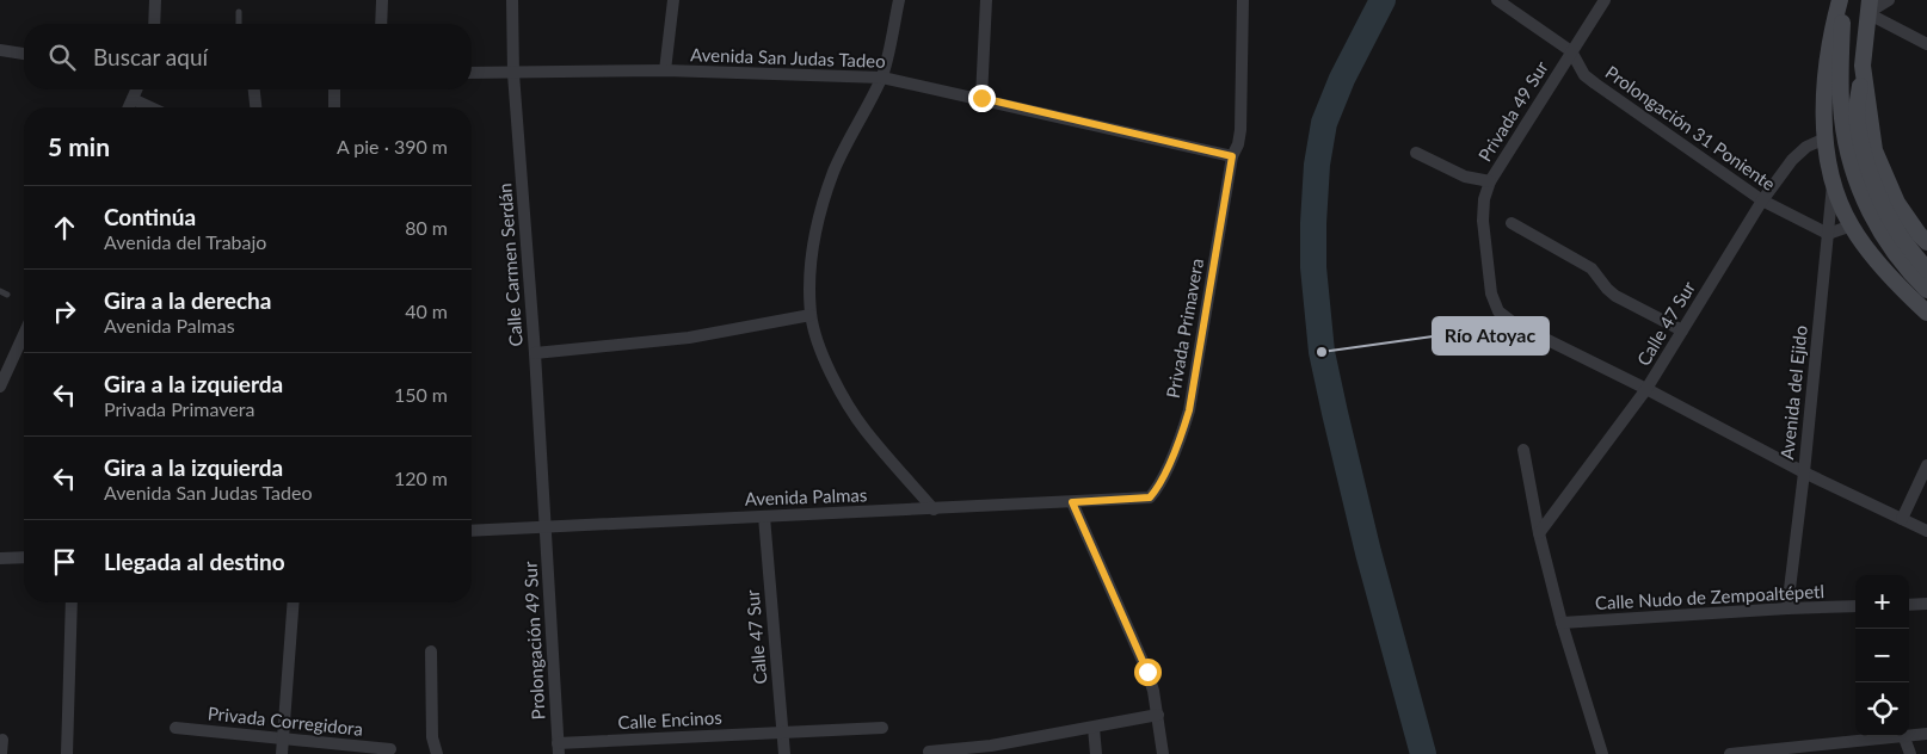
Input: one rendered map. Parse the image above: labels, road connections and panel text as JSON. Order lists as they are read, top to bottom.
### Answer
{
  "streets": {
    "street": [
      "Avenida San Judas Tadeo",
      "Privada 49 Sur",
      "Prolongación 31 Poniente",
      "Calle Carmen Serdán",
      "Calle 47 Sur",
      "Privada Primavera",
      "Avenida del Ejido",
      "Avenida Palmas",
      "Calle Nudo de Zempoaltépetl",
      "Prolongación 49 Sur",
      "Calle Encinos",
      "Privada Corregidora"
    ]
  },
  "crossings": [
    ["Avenida San Judas Tadeo", "Calle Carmen Serdán"],
    ["Avenida San Judas Tadeo", "Privada Primavera"],
    ["Privada 49 Sur", "Prolongación 31 Poniente"],
    ["Prolongación 31 Poniente", "Calle 47 Sur"],
    ["Prolongación 31 Poniente", "Avenida del Ejido"],
    ["Calle Carmen Serdán", "Avenida Palmas"],
    ["Calle Carmen Serdán", "Prolongación 49 Sur"],
    ["Calle 47 Sur", "Avenida Palmas"],
    ["Calle 47 Sur", "Calle Encinos"],
    ["Privada Primavera", "Avenida Palmas"],
    ["Avenida del Ejido", "Calle Nudo de Zempoaltépetl"],
    ["Avenida Palmas", "Prolongación 49 Sur"],
    ["Prolongación 49 Sur", "Calle Encinos"]
  ],
  "places": ["Río Atoyac"],
  "page": {
    "search": "Buscar aquí",
    "heading": ["5 min", "A pie · 390 m"],
    "list": [
      ["Continúa", "Avenida del Trabajo", "80 m"],
      ["Gira a la derecha", "Avenida Palmas", "40 m"],
      ["Gira a la izquierda", "Privada Primavera", "150 m"],
      ["Gira a la izquierda", "Avenida San Judas Tadeo", "120 m"],
      "Llegada al destino"
    ],
    "map_buttons": ["+", "−"]
  }
}
